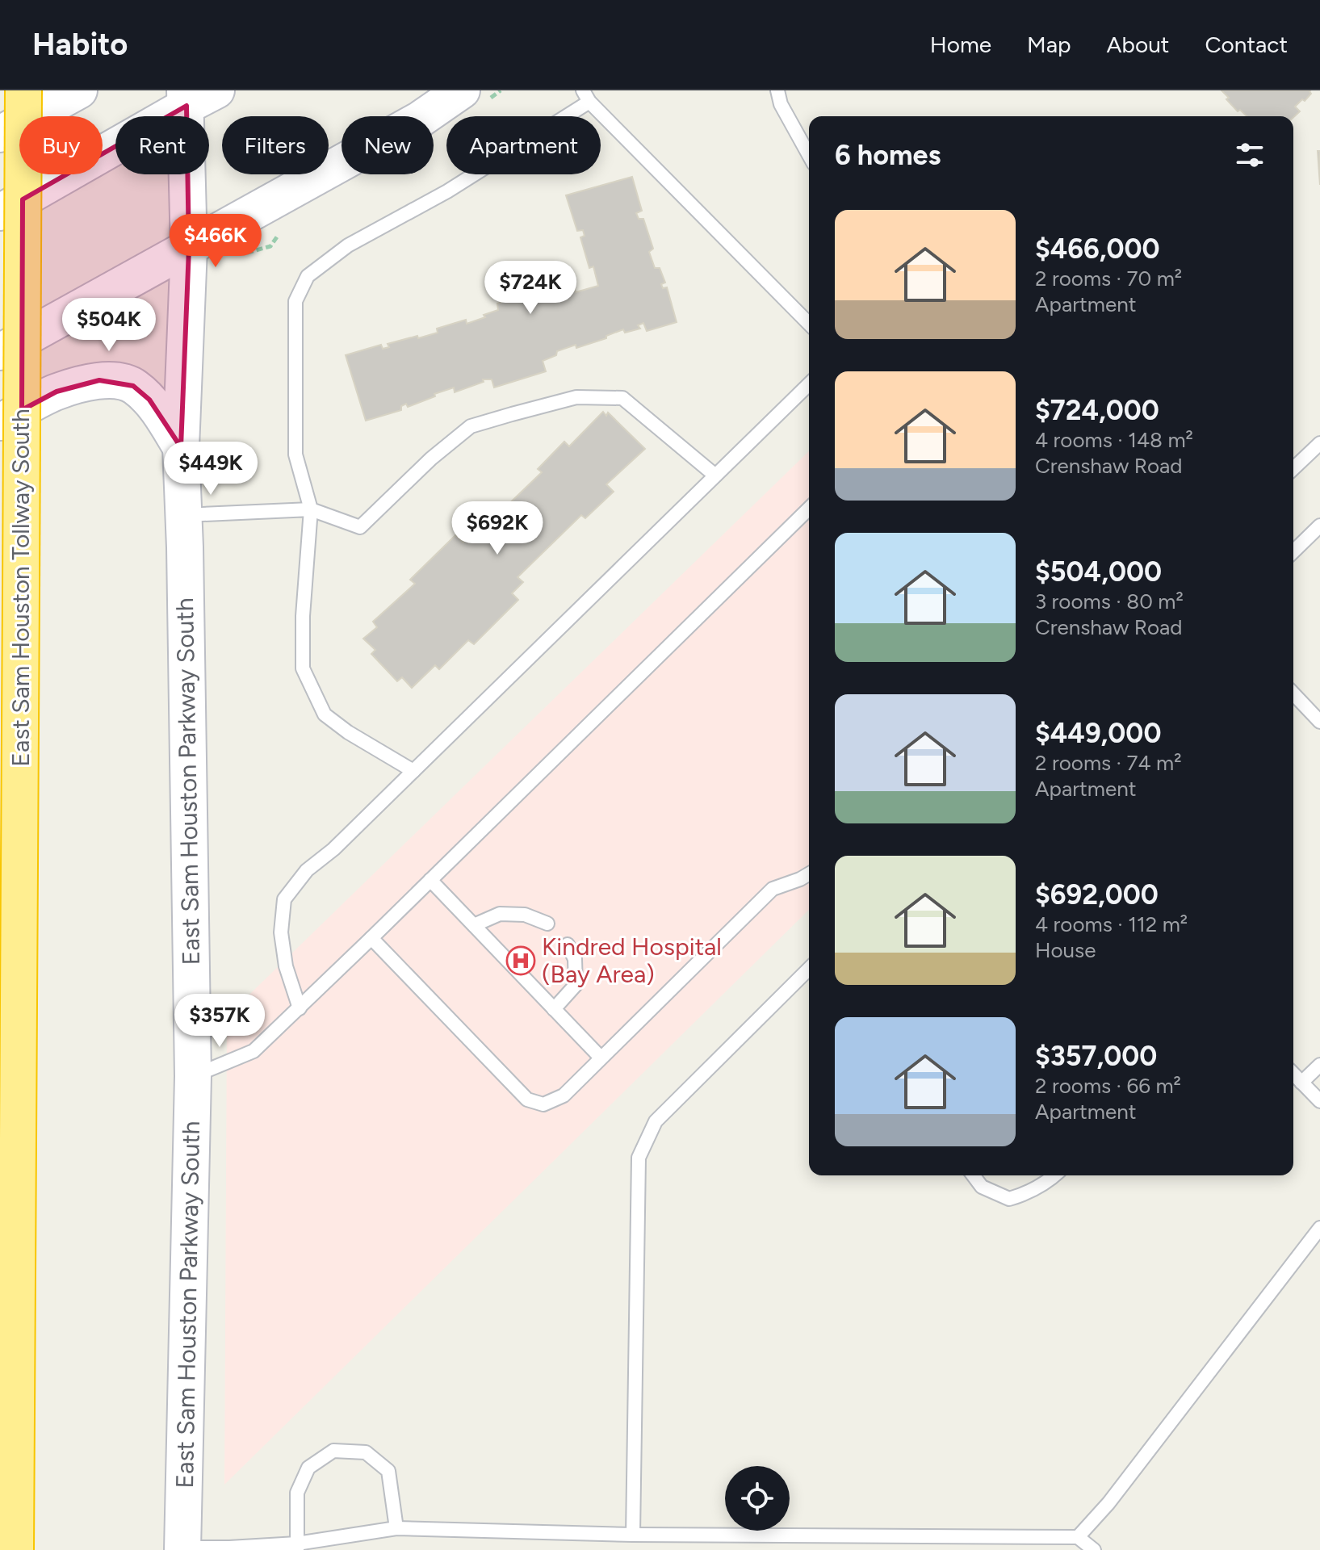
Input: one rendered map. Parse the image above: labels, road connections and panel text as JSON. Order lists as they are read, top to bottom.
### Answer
{
  "streets": {
    "highway": ["East Sam Houston Tollway South"],
    "main road": ["East Sam Houston Parkway South"]
  },
  "places": {
    "hospital": ["Kindred Hospital (Bay Area)"]
  },
  "page": {
    "header": "Habito",
    "nav": [
      "Home",
      "Map",
      "About",
      "Contact"
    ],
    "chip": [
      "Buy",
      "Rent",
      "Filters",
      "New",
      "Apartment"
    ],
    "heading": "6 homes",
    "list": [
      {
        "name": "$466,000",
        "note": "2 rooms · 70 m² · Apartment"
      },
      {
        "name": "$724,000",
        "note": "4 rooms · 148 m² · Crenshaw Road"
      },
      {
        "name": "$504,000",
        "note": "3 rooms · 80 m² · Crenshaw Road"
      },
      {
        "name": "$449,000",
        "note": "2 rooms · 74 m² · Apartment"
      },
      {
        "name": "$692,000",
        "note": "4 rooms · 112 m² · House"
      },
      {
        "name": "$357,000",
        "note": "2 rooms · 66 m² · Apartment"
      }
    ],
    "price": [
      "$466K",
      "$724K",
      "$504K",
      "$449K",
      "$692K",
      "$357K"
    ]
  }
}
